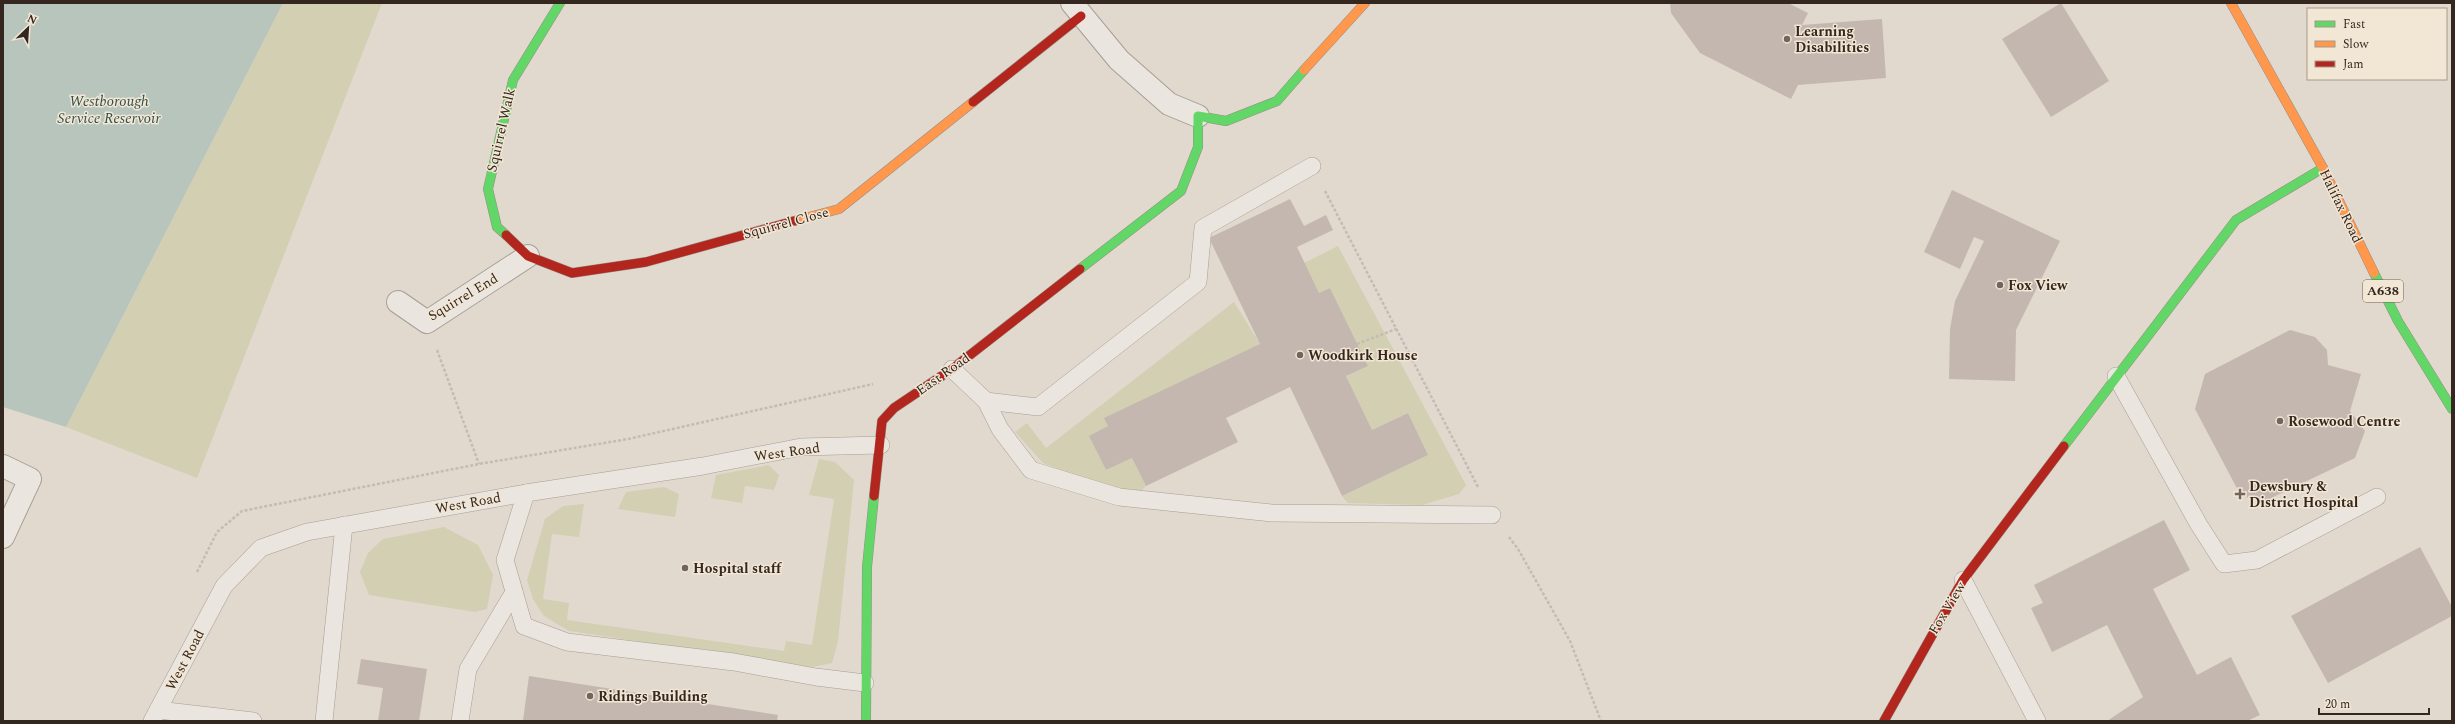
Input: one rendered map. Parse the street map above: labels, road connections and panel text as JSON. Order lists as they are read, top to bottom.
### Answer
{
  "streets": {
    "street": [
      "Squirrel Walk",
      "Halifax Road",
      "Squirrel Close",
      "A638",
      "Squirrel End",
      "East Road",
      "Fox View"
    ],
    "lane": ["West Road"]
  },
  "crossings": [
    ["Squirrel Walk", "Squirrel Close"],
    ["Squirrel Walk", "Squirrel End"],
    ["Halifax Road", "Fox View"],
    ["Squirrel Close", "Squirrel End"],
    ["East Road", "West Road"]
  ],
  "water": ["Westborough Service Reservoir"],
  "places": {
    "other": [
      "Learning Disabilities",
      "Fox View",
      "Woodkirk House",
      "Rosewood Centre",
      "Hospital staff",
      "Ridings Building"
    ],
    "health": ["Dewsbury & District Hospital"]
  },
  "legend": ["Fast", "Slow", "Jam"],
  "scale_bar": "20 m",
  "north": "top right"
}
